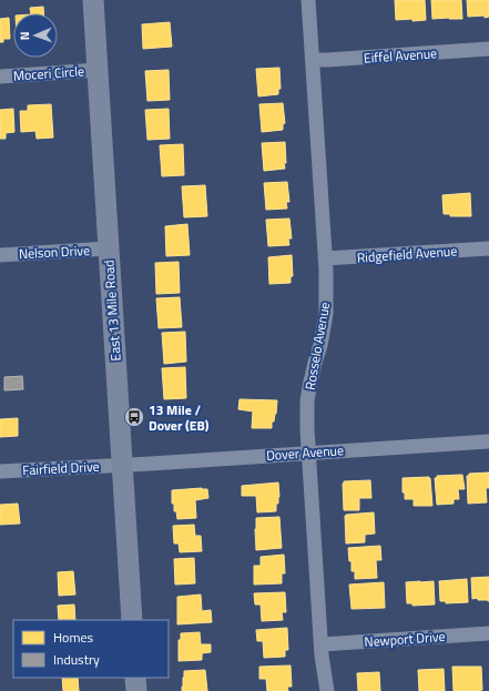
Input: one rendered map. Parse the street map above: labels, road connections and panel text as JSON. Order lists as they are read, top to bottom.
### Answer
{
  "streets": {
    "main road": ["East 13 Mile Road"],
    "street": [
      "Eiffel Avenue",
      "Moceri Circle",
      "Nelson Drive",
      "Ridgefield Avenue",
      "Rosselo Avenue",
      "Dover Avenue",
      "Fairfield Drive",
      "Newport Drive"
    ]
  },
  "crossings": [
    ["Eiffel Avenue", "Rosselo Avenue"],
    ["Moceri Circle", "East 13 Mile Road"],
    ["Nelson Drive", "East 13 Mile Road"],
    ["Ridgefield Avenue", "Rosselo Avenue"],
    ["East 13 Mile Road", "Dover Avenue"],
    ["East 13 Mile Road", "Fairfield Drive"],
    ["Rosselo Avenue", "Dover Avenue"],
    ["Rosselo Avenue", "Newport Drive"],
    ["Dover Avenue", "Fairfield Drive"]
  ],
  "places": {
    "bus stop": ["13 Mile / Dover (EB)"]
  },
  "legend": ["Homes", "Industry"],
  "north": "left"
}
